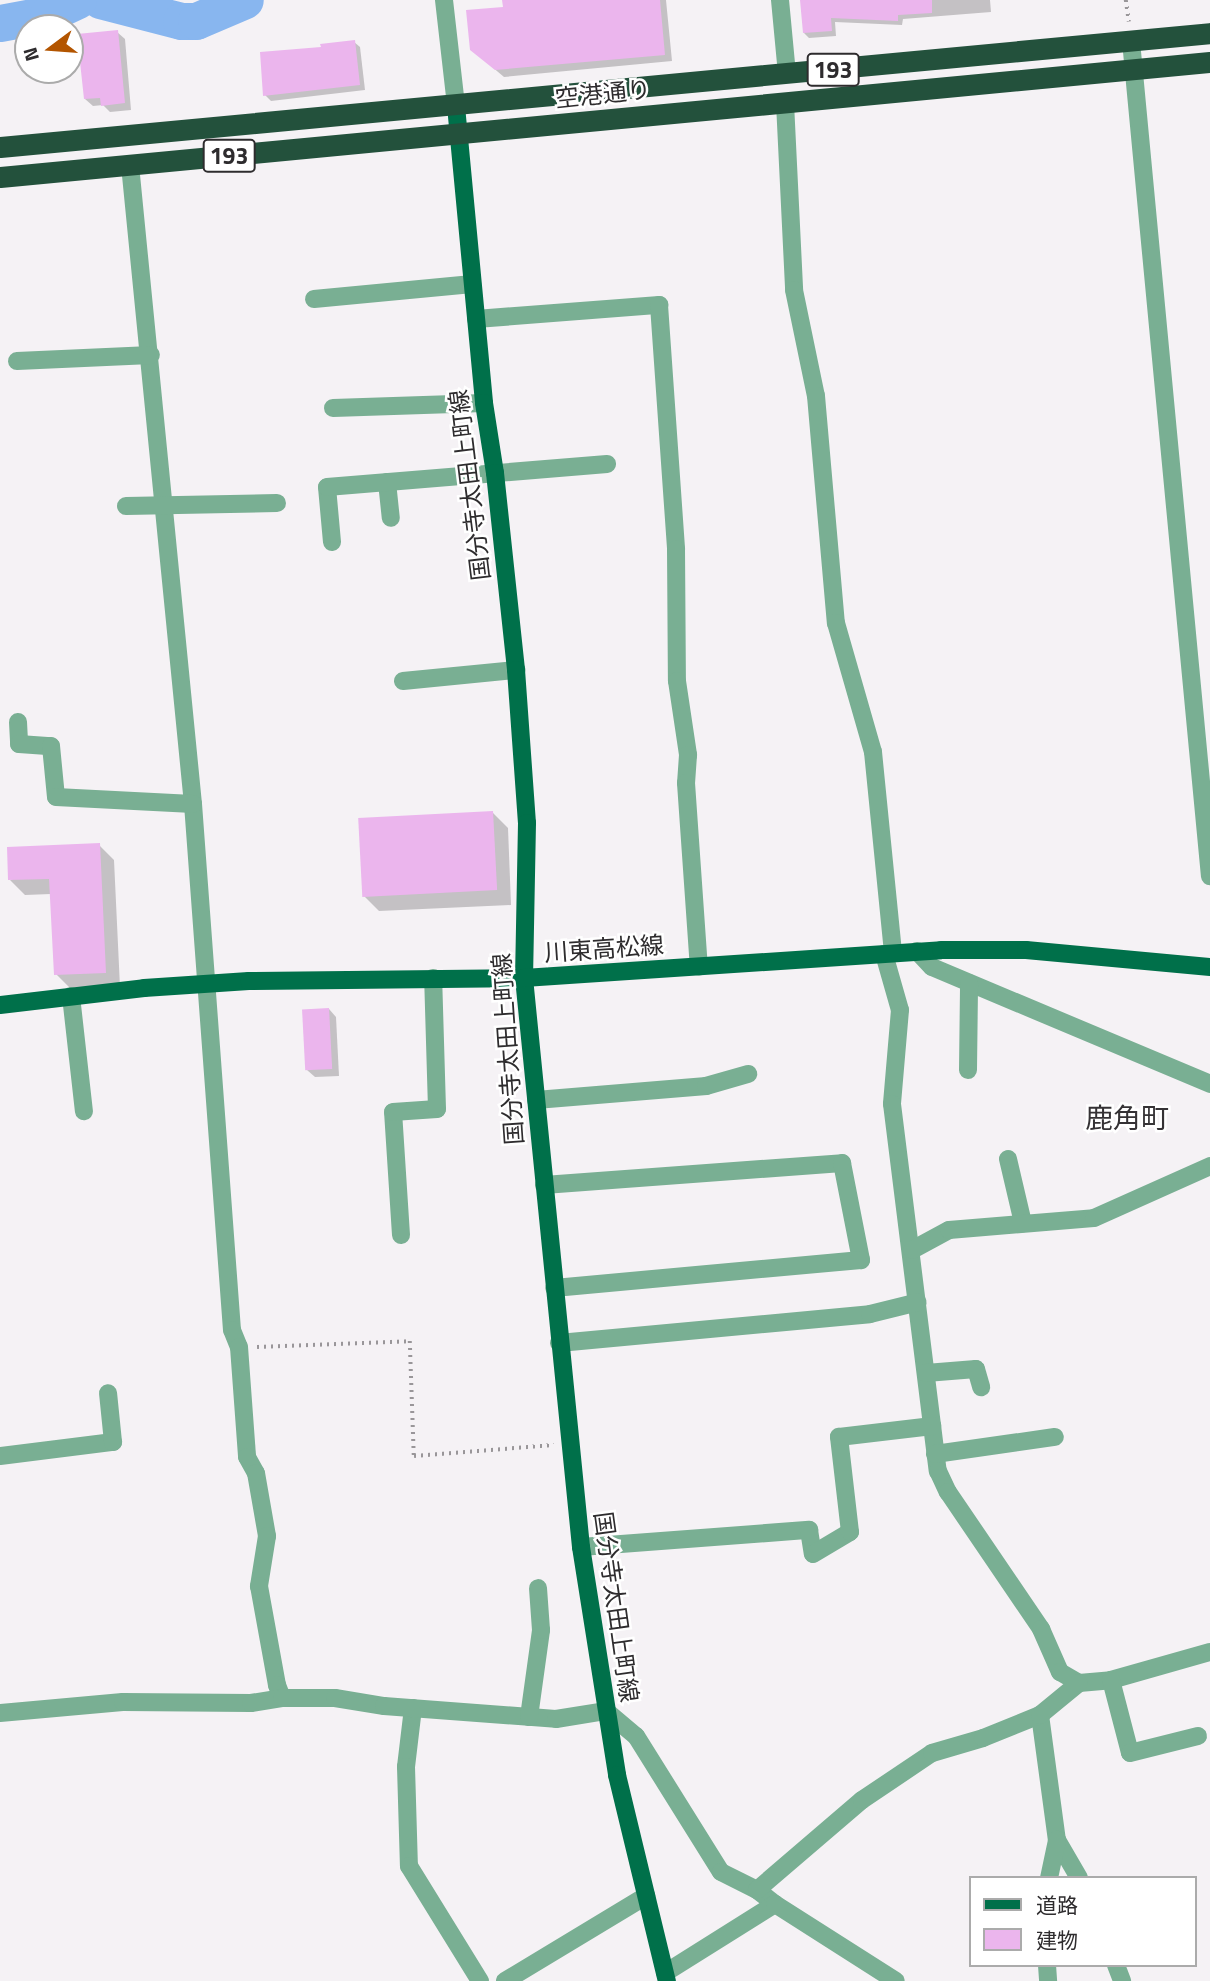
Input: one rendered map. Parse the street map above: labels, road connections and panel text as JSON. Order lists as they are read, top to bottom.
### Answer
{
  "streets": {
    "highway": ["193", "空港通り"],
    "main road": ["国分寺太田上町線", "川東高松線"]
  },
  "crossings": [
    ["空港通り", "国分寺太田上町線"],
    ["国分寺太田上町線", "川東高松線"]
  ],
  "districts": ["鹿角町"],
  "legend": ["道路", "建物"],
  "north": "left"
}
